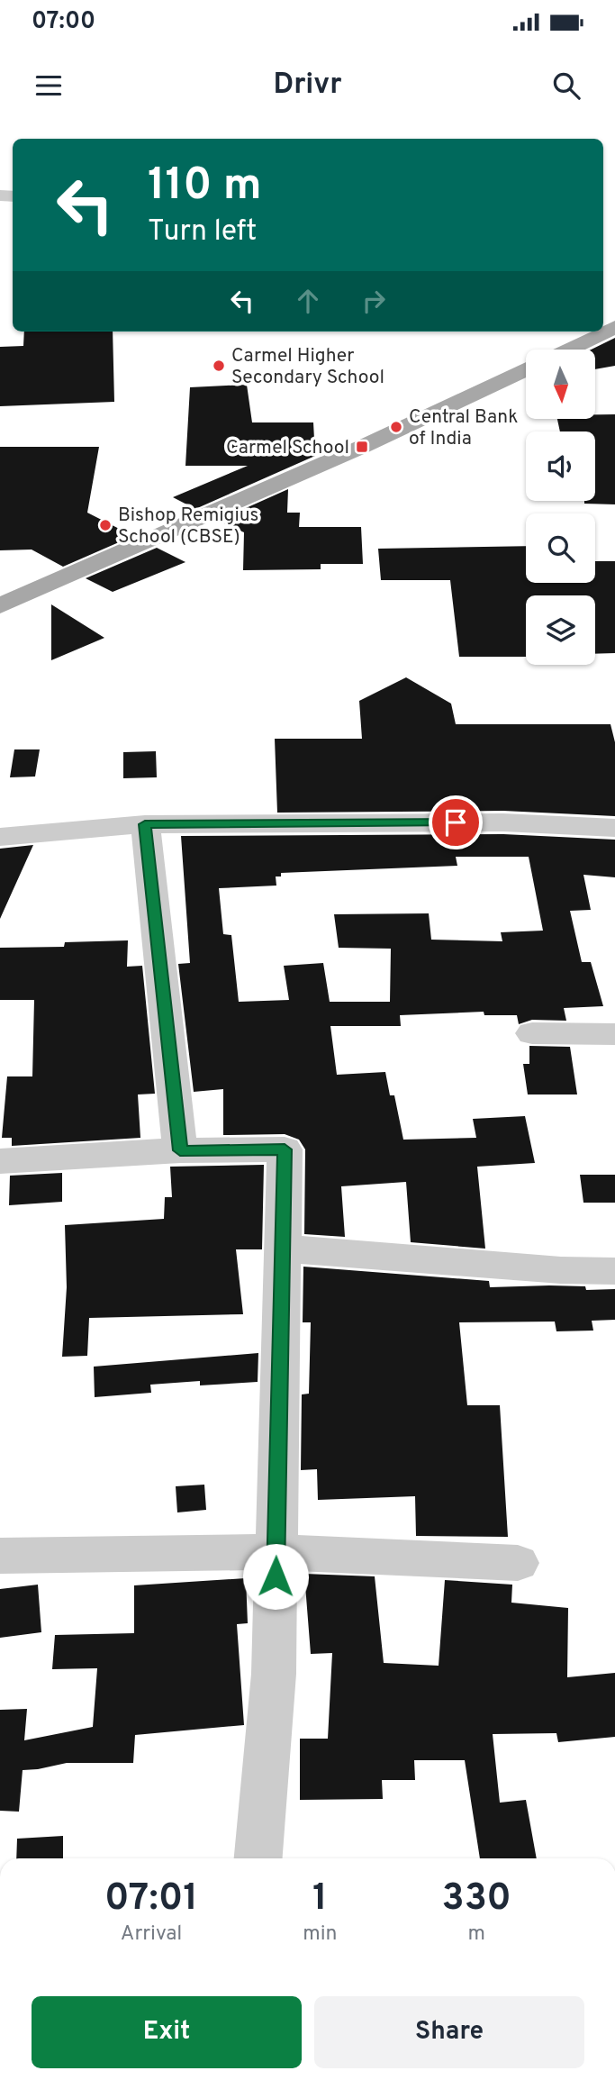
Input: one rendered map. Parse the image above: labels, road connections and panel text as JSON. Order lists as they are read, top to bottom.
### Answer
{
  "places": {
    "other": ["Carmel Higher Secondary School", "Central Bank of India", "Bishop Remigius School (CBSE)"],
    "transit": ["Carmel School"]
  },
  "north": "bottom",
  "page": {
    "status": "07:00",
    "header": "Drivr",
    "turn": ["110 m", "Turn left"],
    "eta": [
      "07:01",
      "Arrival",
      "1",
      "min",
      "330",
      "m"
    ],
    "buttons": ["Exit", "Share"]
  }
}
